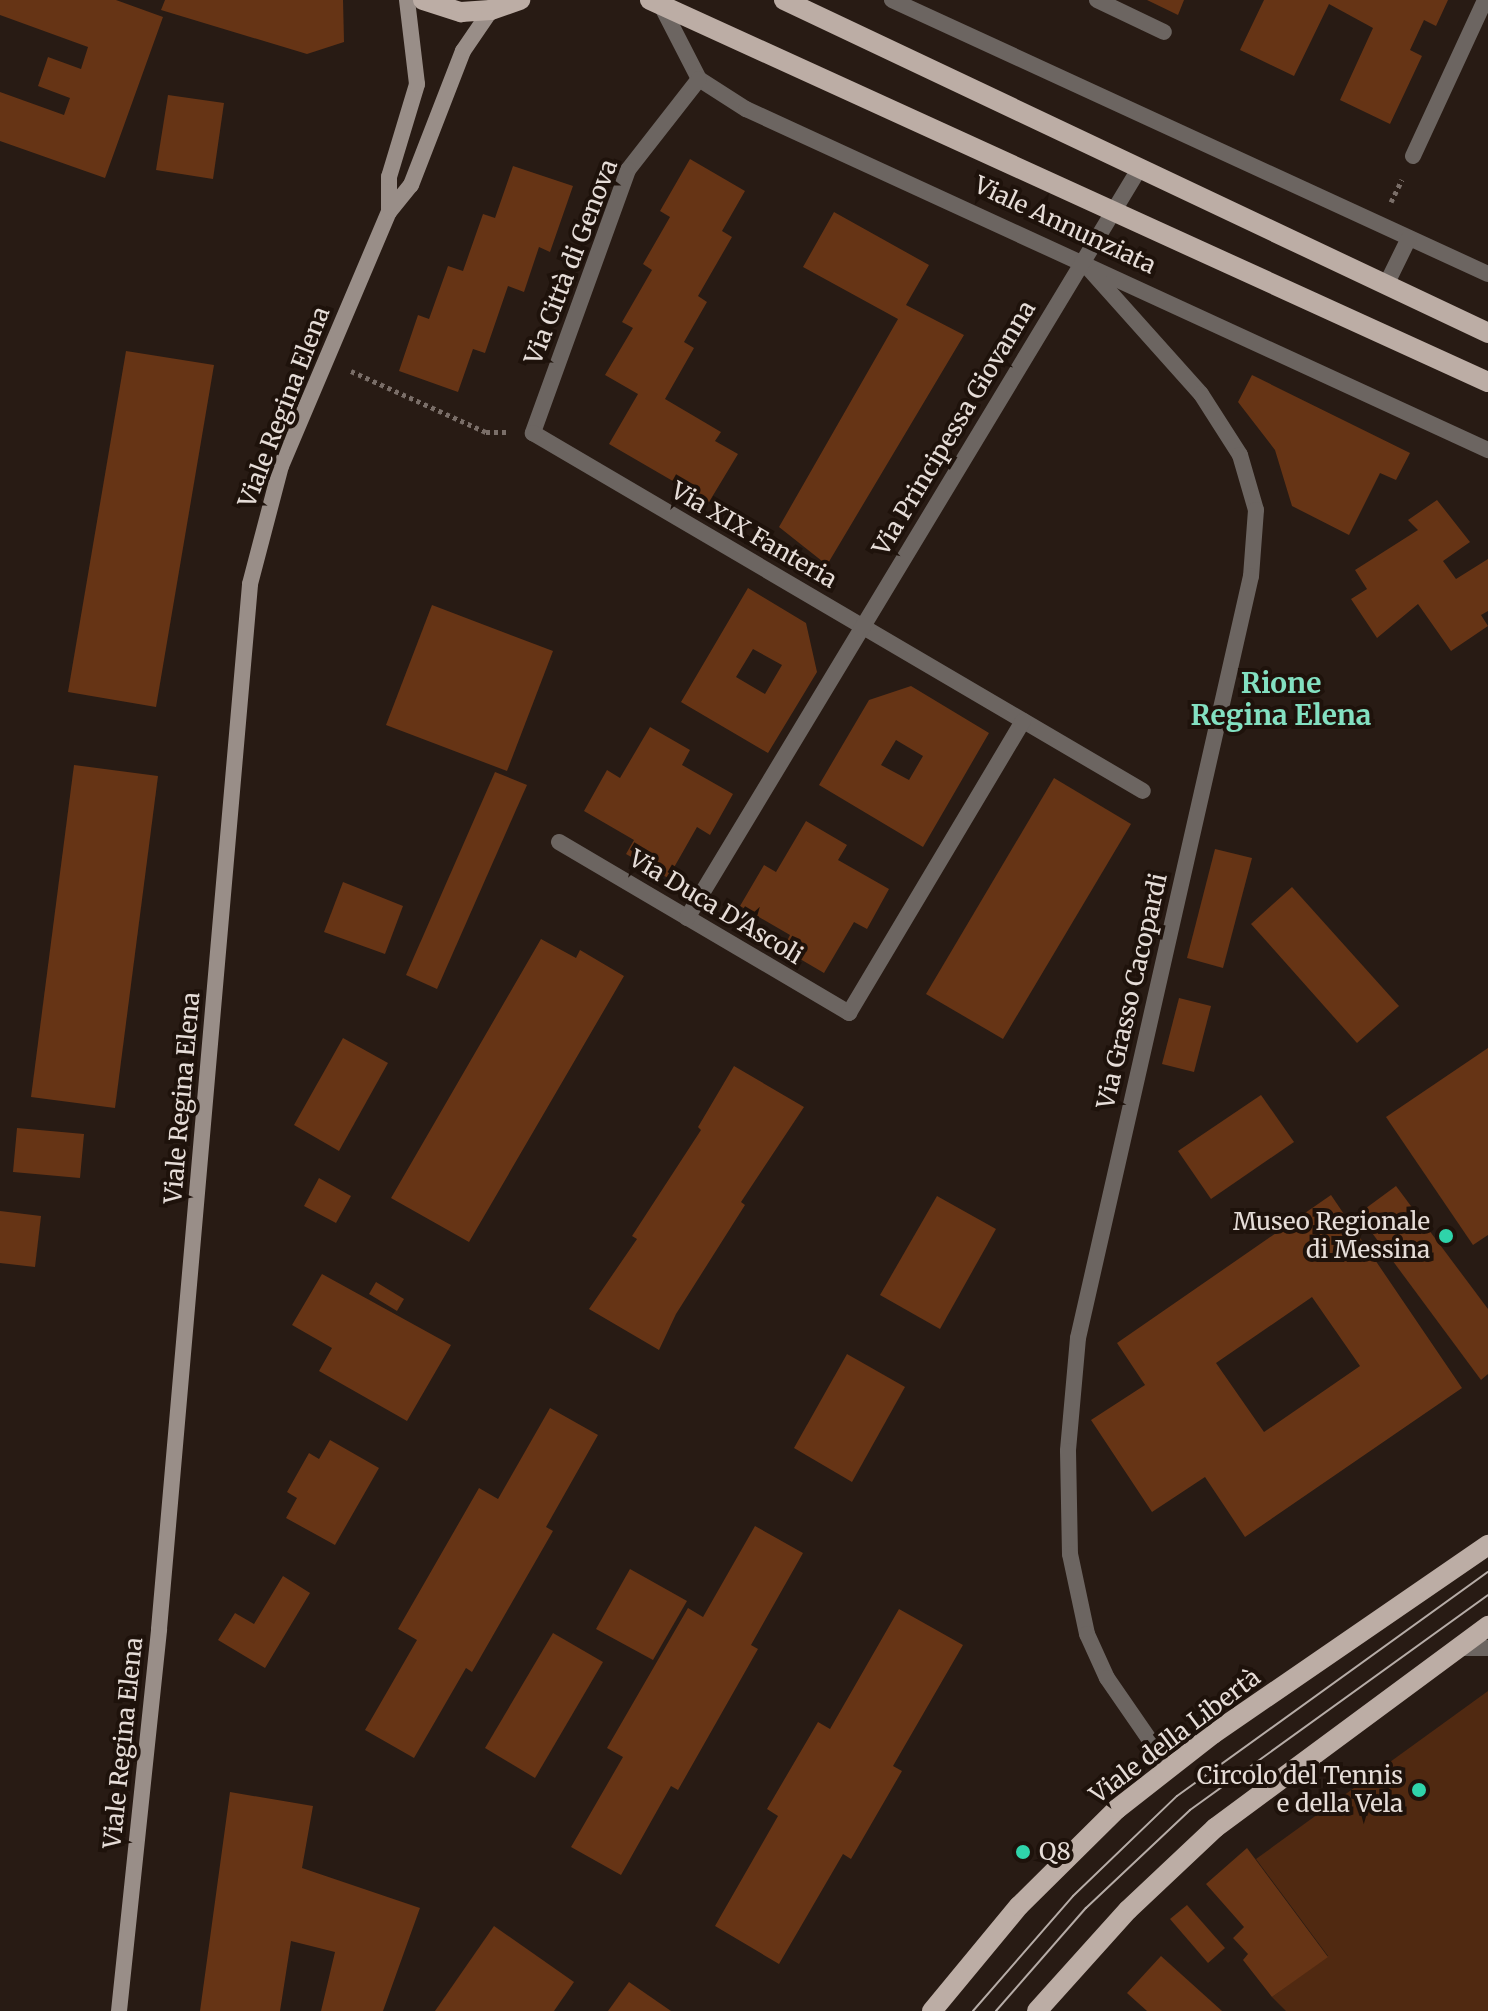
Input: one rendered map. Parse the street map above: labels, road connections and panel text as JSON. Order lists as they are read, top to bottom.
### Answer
{
  "streets": {
    "main road": ["Viale Annunziata", "Viale Regina Elena", "Viale della Libertà"],
    "street": [
      "Via Città di Genova",
      "Via Principessa Giovanna",
      "Via XIX Fanteria",
      "Via Duca D'Ascoli",
      "Via Grasso Cacopardi"
    ]
  },
  "crossings": [
    ["Viale Annunziata", "Via Città di Genova"],
    ["Viale Annunziata", "Via Principessa Giovanna"],
    ["Viale Annunziata", "Via Grasso Cacopardi"],
    ["Via Città di Genova", "Via XIX Fanteria"],
    ["Via Principessa Giovanna", "Via XIX Fanteria"],
    ["Via Principessa Giovanna", "Via Duca D'Ascoli"],
    ["Via Principessa Giovanna", "Via Grasso Cacopardi"],
    ["Via XIX Fanteria", "Via Duca D'Ascoli"],
    ["Via Grasso Cacopardi", "Viale della Libertà"]
  ],
  "districts": ["Rione Regina Elena"],
  "places": ["Museo Regionale di Messina", "Circolo del Tennis e della Vela", "Q8"]
}
